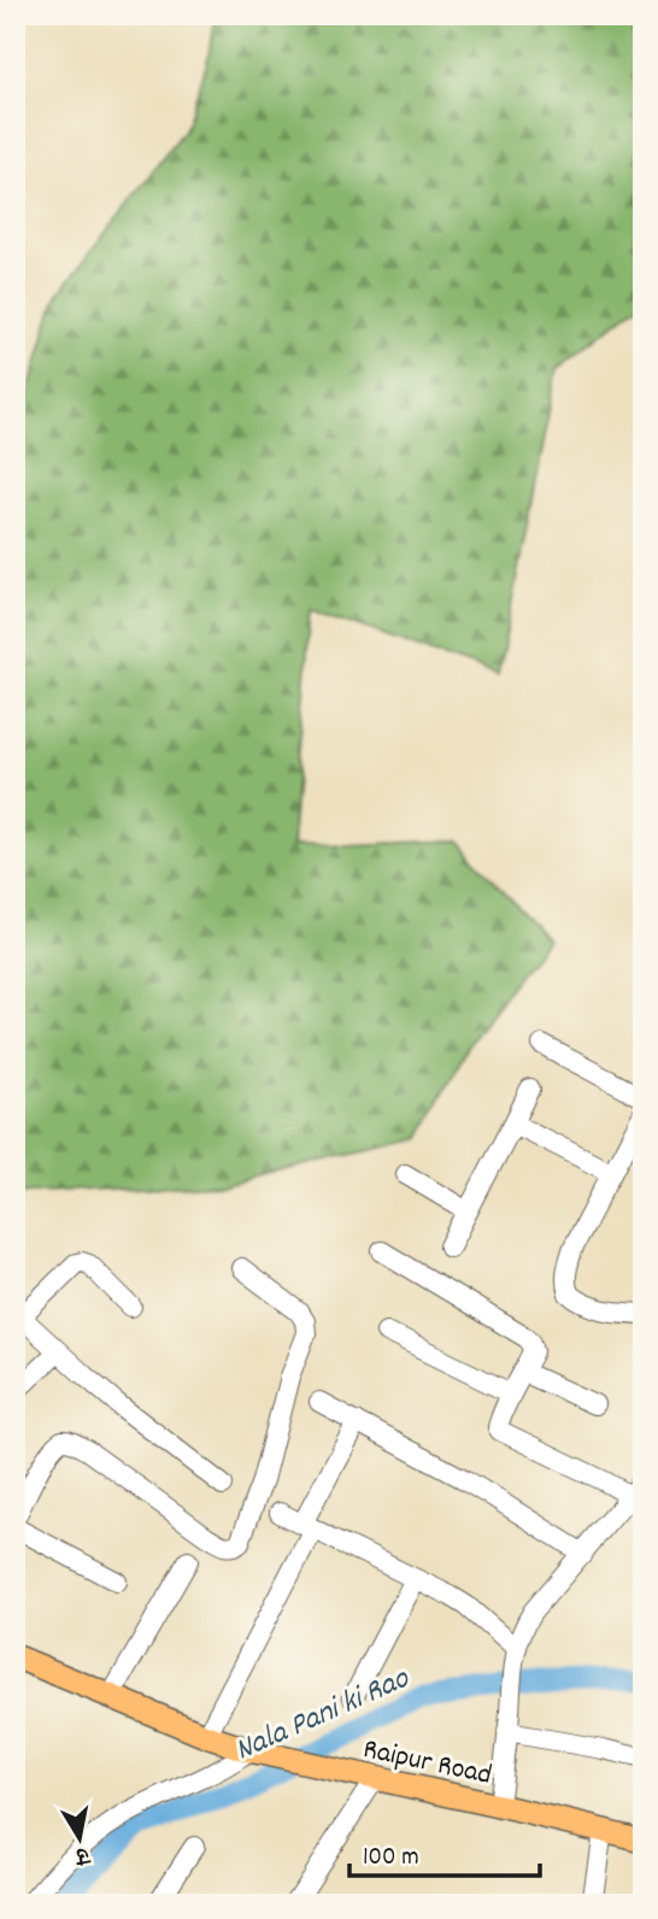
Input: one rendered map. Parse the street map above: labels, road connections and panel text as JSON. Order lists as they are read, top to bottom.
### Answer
{
  "streets": {
    "main road": ["Raipur Road"]
  },
  "water": ["Nala Pani ki Rao"],
  "scale_bar": "100 m",
  "north": "bottom"
}
